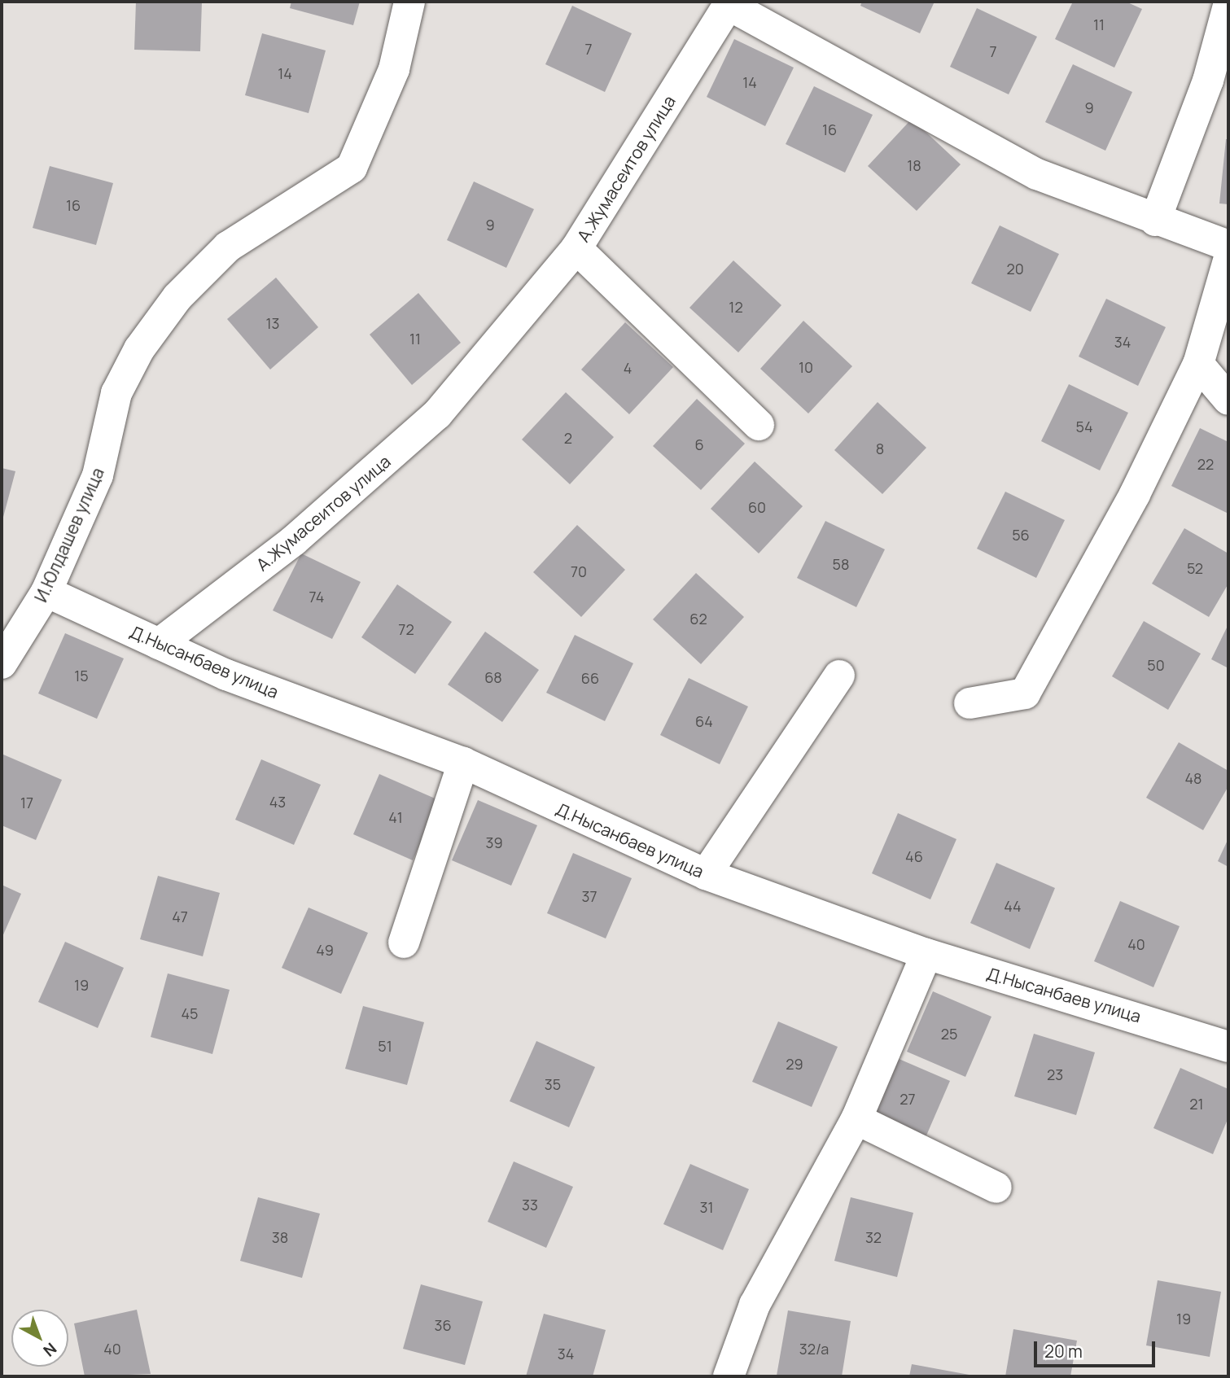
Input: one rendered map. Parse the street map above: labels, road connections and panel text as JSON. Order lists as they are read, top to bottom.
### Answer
{
  "streets": {
    "street": ["А.Жумасеитов улица", "И.Юлдашев улица", "Д.Нысанбаев улица"]
  },
  "crossings": [
    ["А.Жумасеитов улица", "Д.Нысанбаев улица"],
    ["И.Юлдашев улица", "Д.Нысанбаев улица"]
  ],
  "house_numbers": [
    "11",
    "7",
    "7",
    "14",
    "14",
    "9",
    "16",
    "18",
    "16",
    "9",
    "20",
    "12",
    "13",
    "11",
    "34",
    "10",
    "4",
    "54",
    "2",
    "6",
    "8",
    "22",
    "60",
    "56",
    "58",
    "52",
    "70",
    "74",
    "62",
    "72",
    "50",
    "15",
    "68",
    "66",
    "64",
    "48",
    "43",
    "17",
    "41",
    "39",
    "46",
    "37",
    "44",
    "47",
    "40",
    "49",
    "19",
    "45",
    "25",
    "51",
    "29",
    "23",
    "35",
    "27",
    "21",
    "33",
    "31",
    "38",
    "32",
    "19",
    "36",
    "40",
    "32/a",
    "34"
  ],
  "scale_bar": "20 m",
  "north": "bottom right"
}
